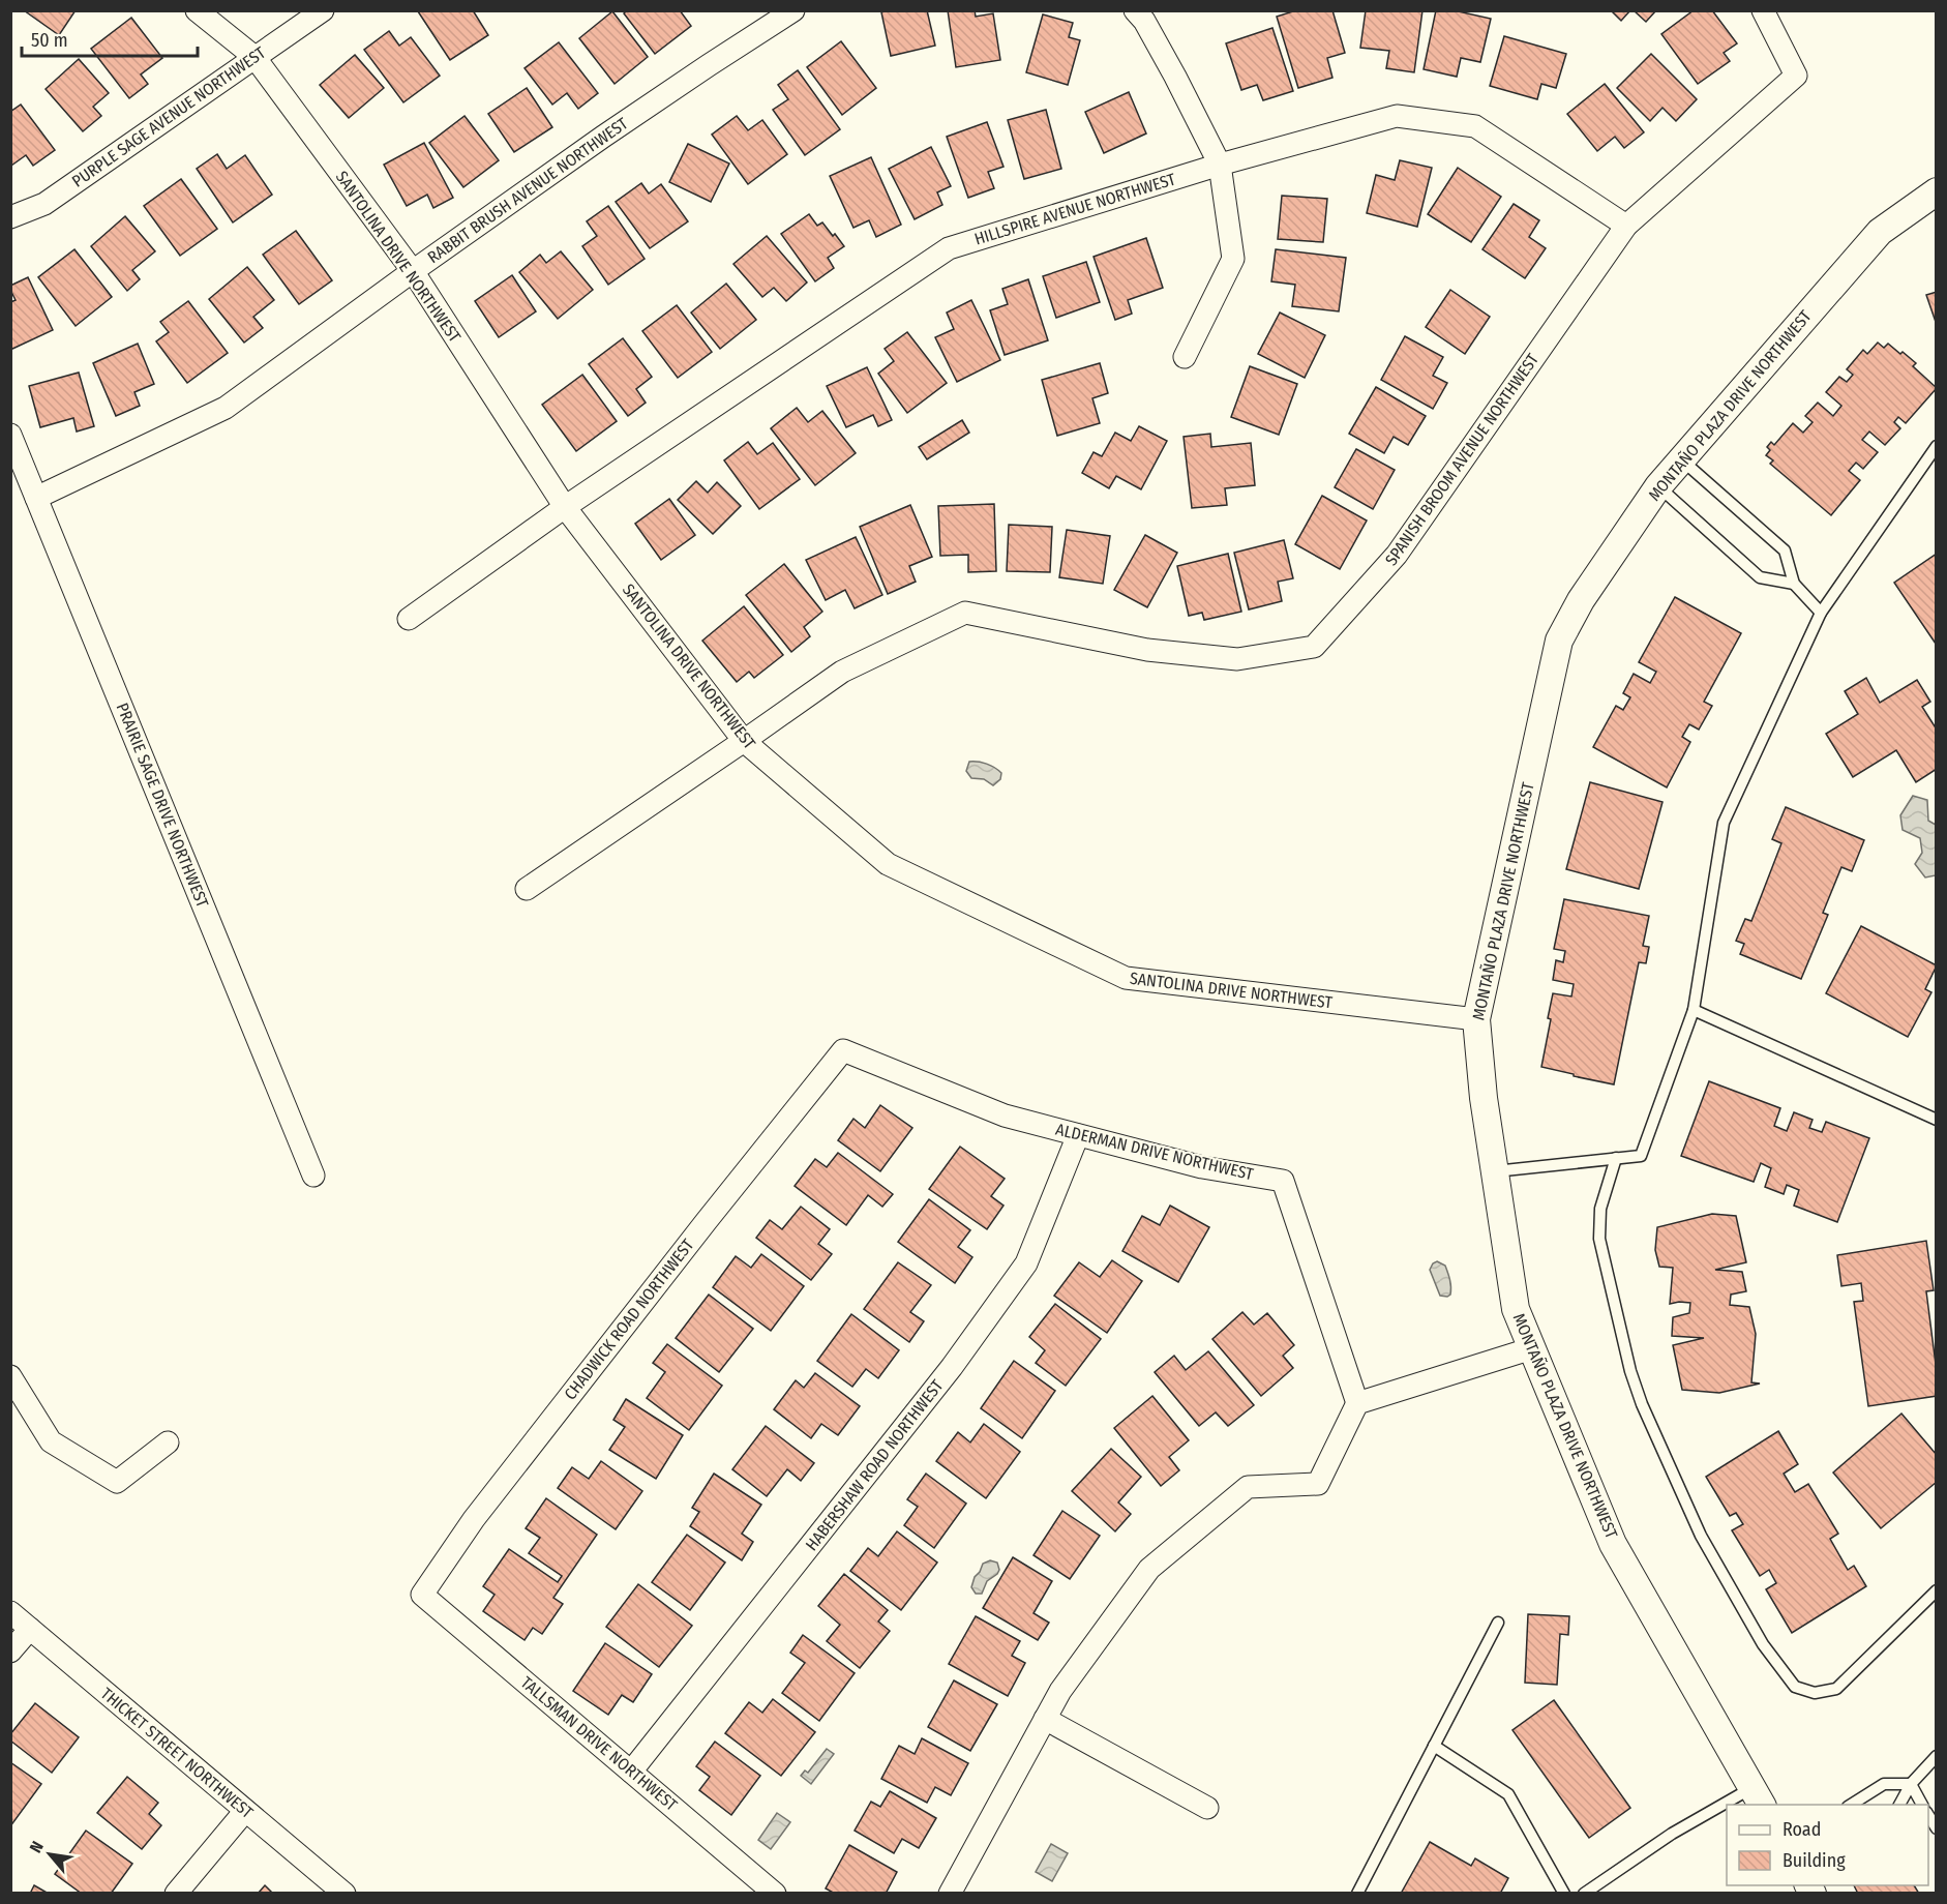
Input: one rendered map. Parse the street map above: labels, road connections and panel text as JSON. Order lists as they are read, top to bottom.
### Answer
{
  "streets": {
    "street": [
      "PURPLE SAGE AVENUE NORTHWEST",
      "RABBIT BRUSH AVENUE NORTHWEST",
      "HILLSPIRE AVENUE NORTHWEST",
      "SANTOLINA DRIVE NORTHWEST",
      "MONTAÑO PLAZA DRIVE NORTHWEST",
      "SPANISH BROOM AVENUE NORTHWEST",
      "PRAIRIE SAGE DRIVE NORTHWEST",
      "ALDERMAN DRIVE NORTHWEST",
      "CHADWICK ROAD NORTHWEST",
      "HABERSHAW ROAD NORTHWEST",
      "TALLSMAN DRIVE NORTHWEST",
      "THICKET STREET NORTHWEST"
    ]
  },
  "crossings": [
    ["PURPLE SAGE AVENUE NORTHWEST", "SANTOLINA DRIVE NORTHWEST"],
    ["RABBIT BRUSH AVENUE NORTHWEST", "SANTOLINA DRIVE NORTHWEST"],
    ["RABBIT BRUSH AVENUE NORTHWEST", "PRAIRIE SAGE DRIVE NORTHWEST"],
    ["HILLSPIRE AVENUE NORTHWEST", "SANTOLINA DRIVE NORTHWEST"],
    ["HILLSPIRE AVENUE NORTHWEST", "SPANISH BROOM AVENUE NORTHWEST"],
    ["SANTOLINA DRIVE NORTHWEST", "MONTAÑO PLAZA DRIVE NORTHWEST"],
    ["SANTOLINA DRIVE NORTHWEST", "SPANISH BROOM AVENUE NORTHWEST"],
    ["ALDERMAN DRIVE NORTHWEST", "CHADWICK ROAD NORTHWEST"],
    ["ALDERMAN DRIVE NORTHWEST", "HABERSHAW ROAD NORTHWEST"],
    ["CHADWICK ROAD NORTHWEST", "TALLSMAN DRIVE NORTHWEST"],
    ["HABERSHAW ROAD NORTHWEST", "TALLSMAN DRIVE NORTHWEST"]
  ],
  "legend": ["Road", "Building"],
  "scale_bar": "50 m",
  "north": "top left"
}
